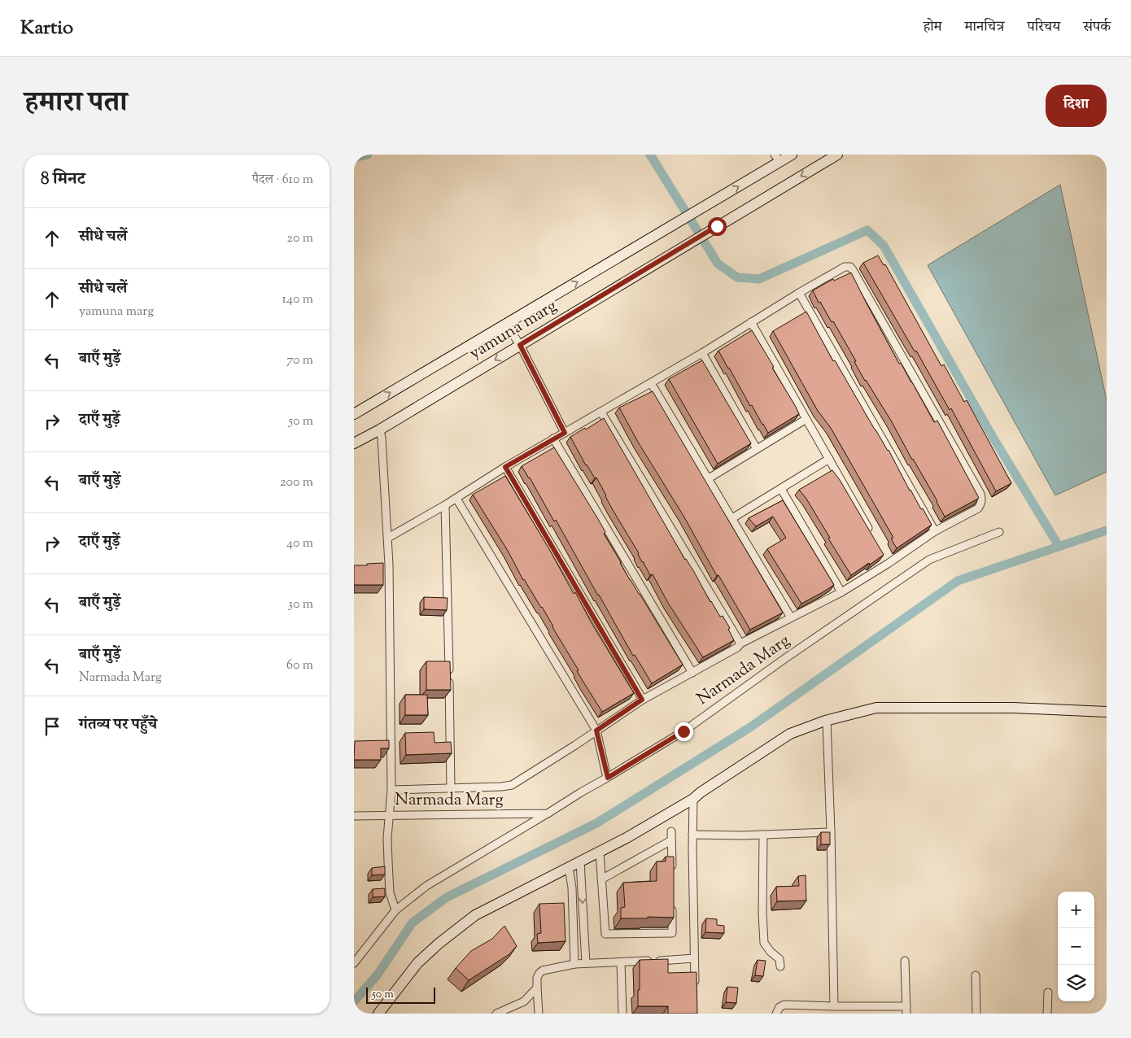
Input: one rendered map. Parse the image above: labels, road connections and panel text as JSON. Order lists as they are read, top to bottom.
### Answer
{
  "streets": {
    "street": ["yamuna marg", "Narmada Marg"]
  },
  "scale_bar": "50 m",
  "page": {
    "header": "Kartio",
    "nav": [
      "होम",
      "मानचित्र",
      "परिचय",
      "संपर्क"
    ],
    "title": "हमारा पता",
    "buttons": "दिशा",
    "heading": ["8 मिनट", "पैदल · 610 m"],
    "list": [
      ["सीधे चलें", "20 m"],
      ["सीधे चलें", "yamuna marg", "140 m"],
      ["बाएँ मुड़ें", "70 m"],
      ["दाएँ मुड़ें", "50 m"],
      ["बाएँ मुड़ें", "200 m"],
      ["दाएँ मुड़ें", "40 m"],
      ["बाएँ मुड़ें", "30 m"],
      ["बाएँ मुड़ें", "Narmada Marg", "60 m"],
      "गंतव्य पर पहुँचे"
    ],
    "map_buttons": ["+", "−"],
    "scale": "50 m"
  }
}
